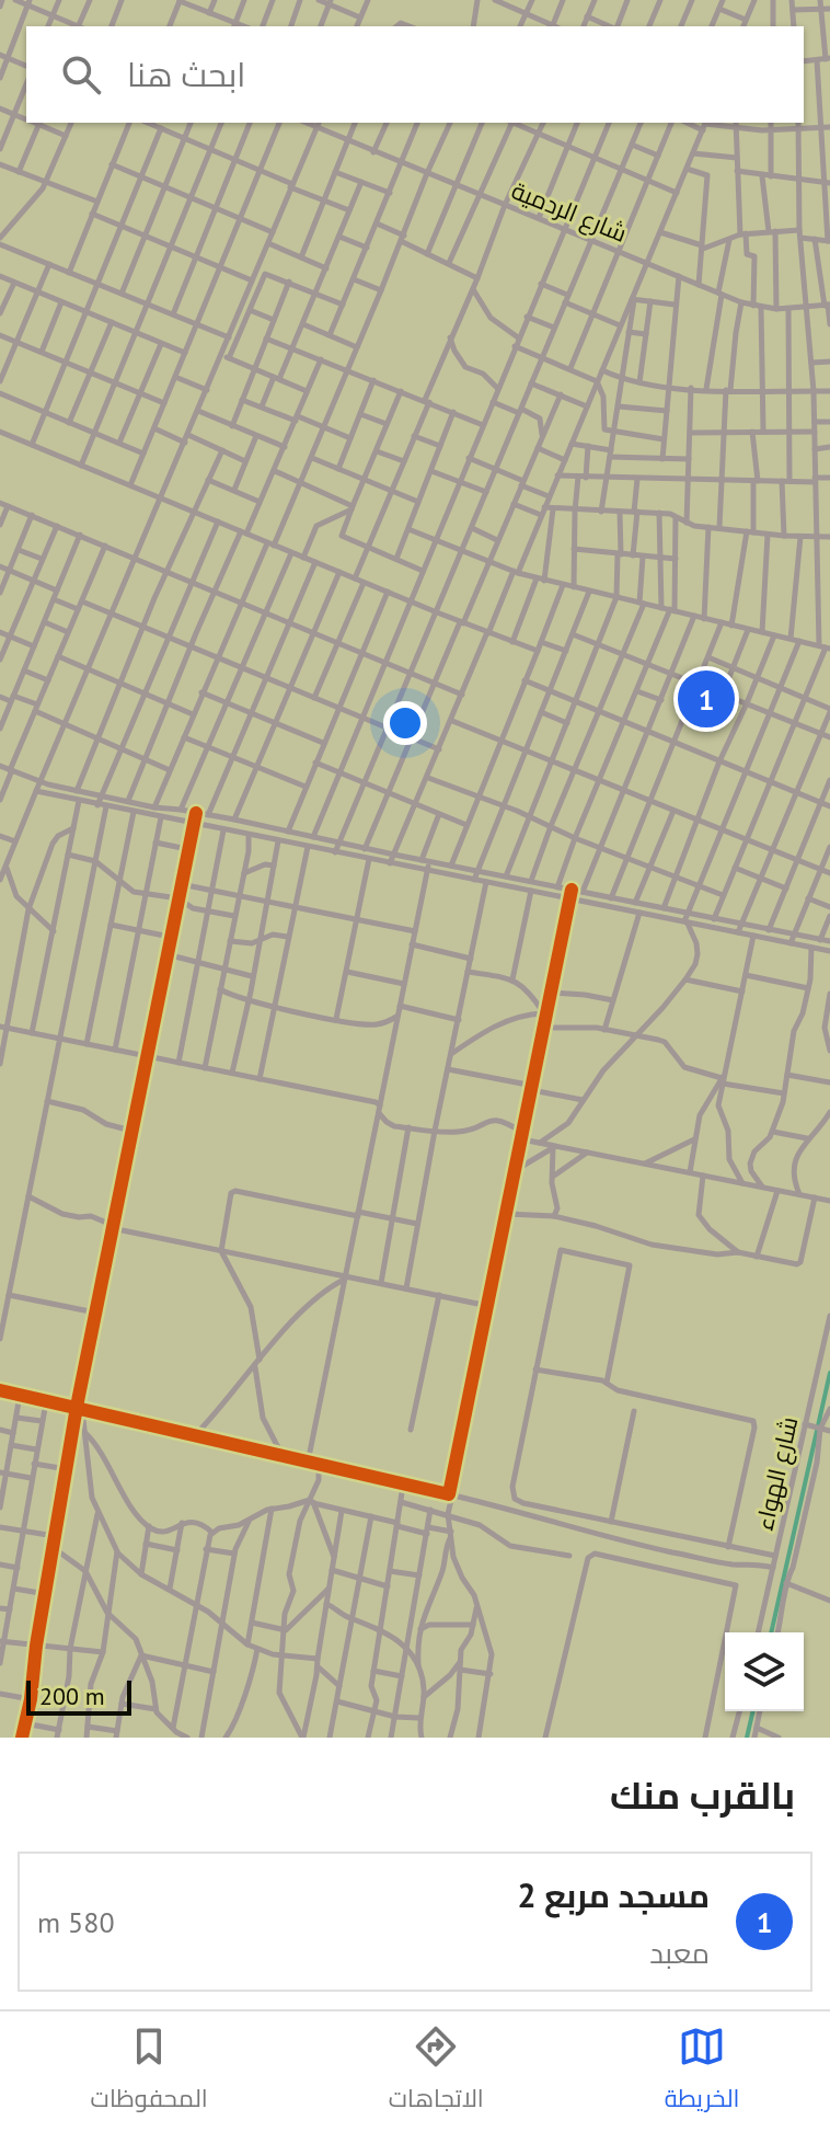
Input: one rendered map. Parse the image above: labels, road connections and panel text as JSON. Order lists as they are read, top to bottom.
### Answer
{
  "streets": {
    "street": ["شارع الردمية", "شارع الهواء"]
  },
  "scale_bar": "200 m",
  "page": {
    "search": "ابحث هنا",
    "pins": "1",
    "scale": "200 m",
    "heading": "بالقرب منك",
    "list": [
      {
        "mark": "1",
        "name": "مسجد مربع 2",
        "note": "معبد",
        "value": "580 m"
      }
    ],
    "nav": ["الخريطة", "الاتجاهات", "المحفوظات"]
  }
}
